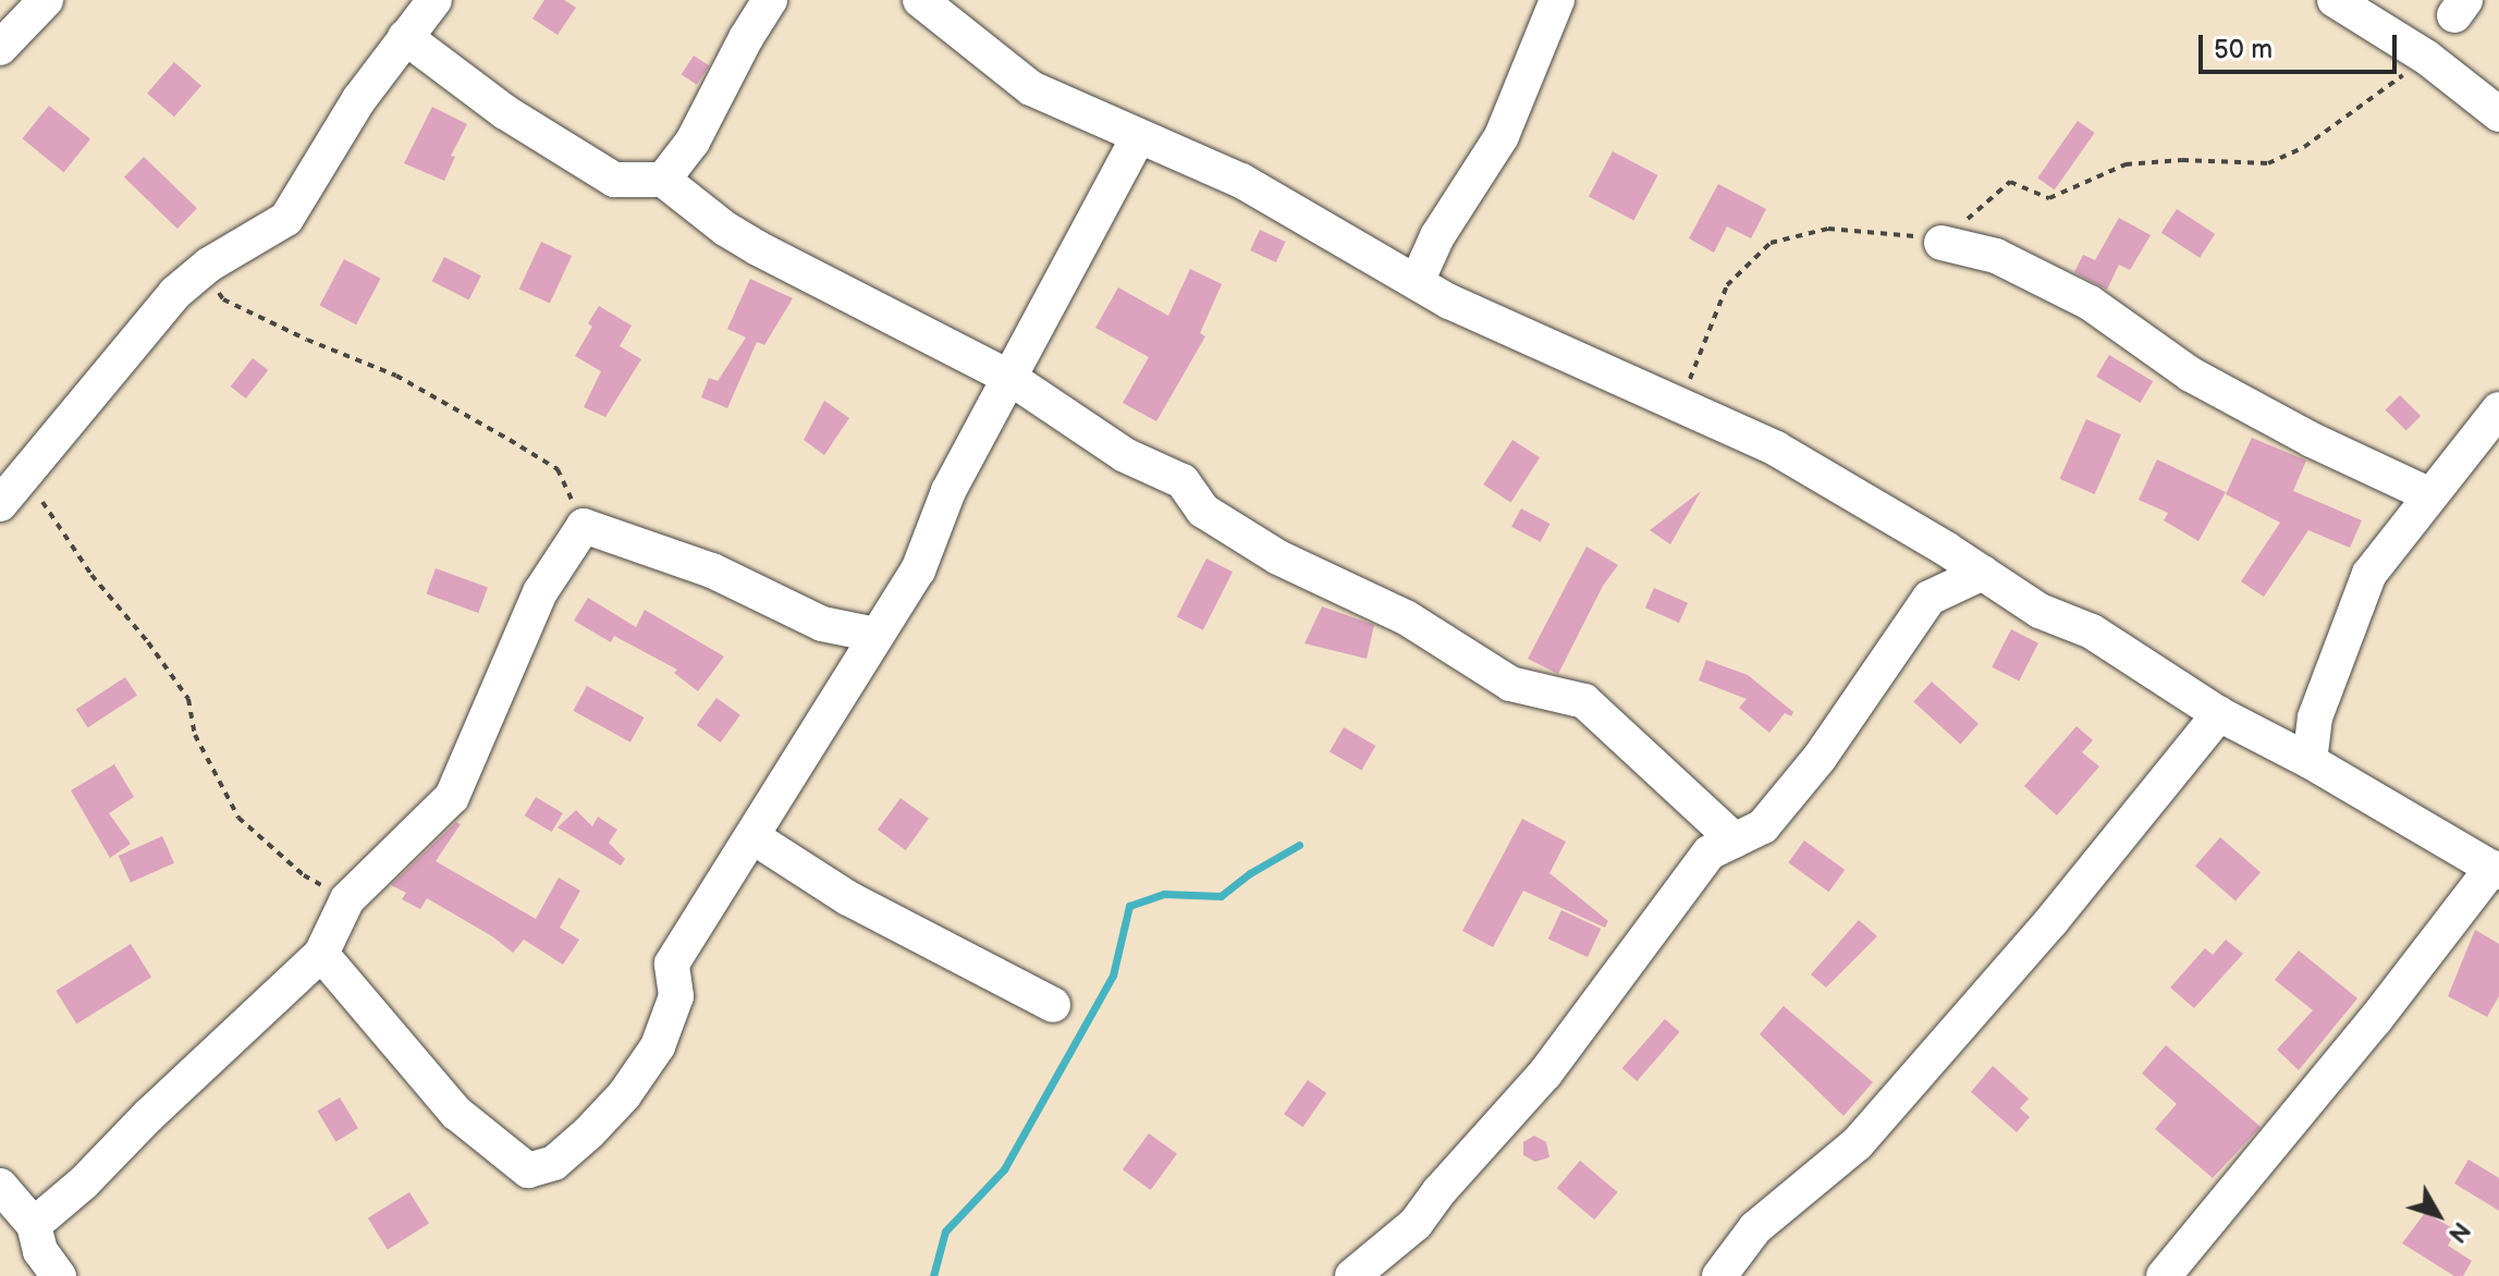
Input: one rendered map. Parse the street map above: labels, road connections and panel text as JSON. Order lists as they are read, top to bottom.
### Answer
{
  "scale_bar": "50 m",
  "north": "bottom right"
}
